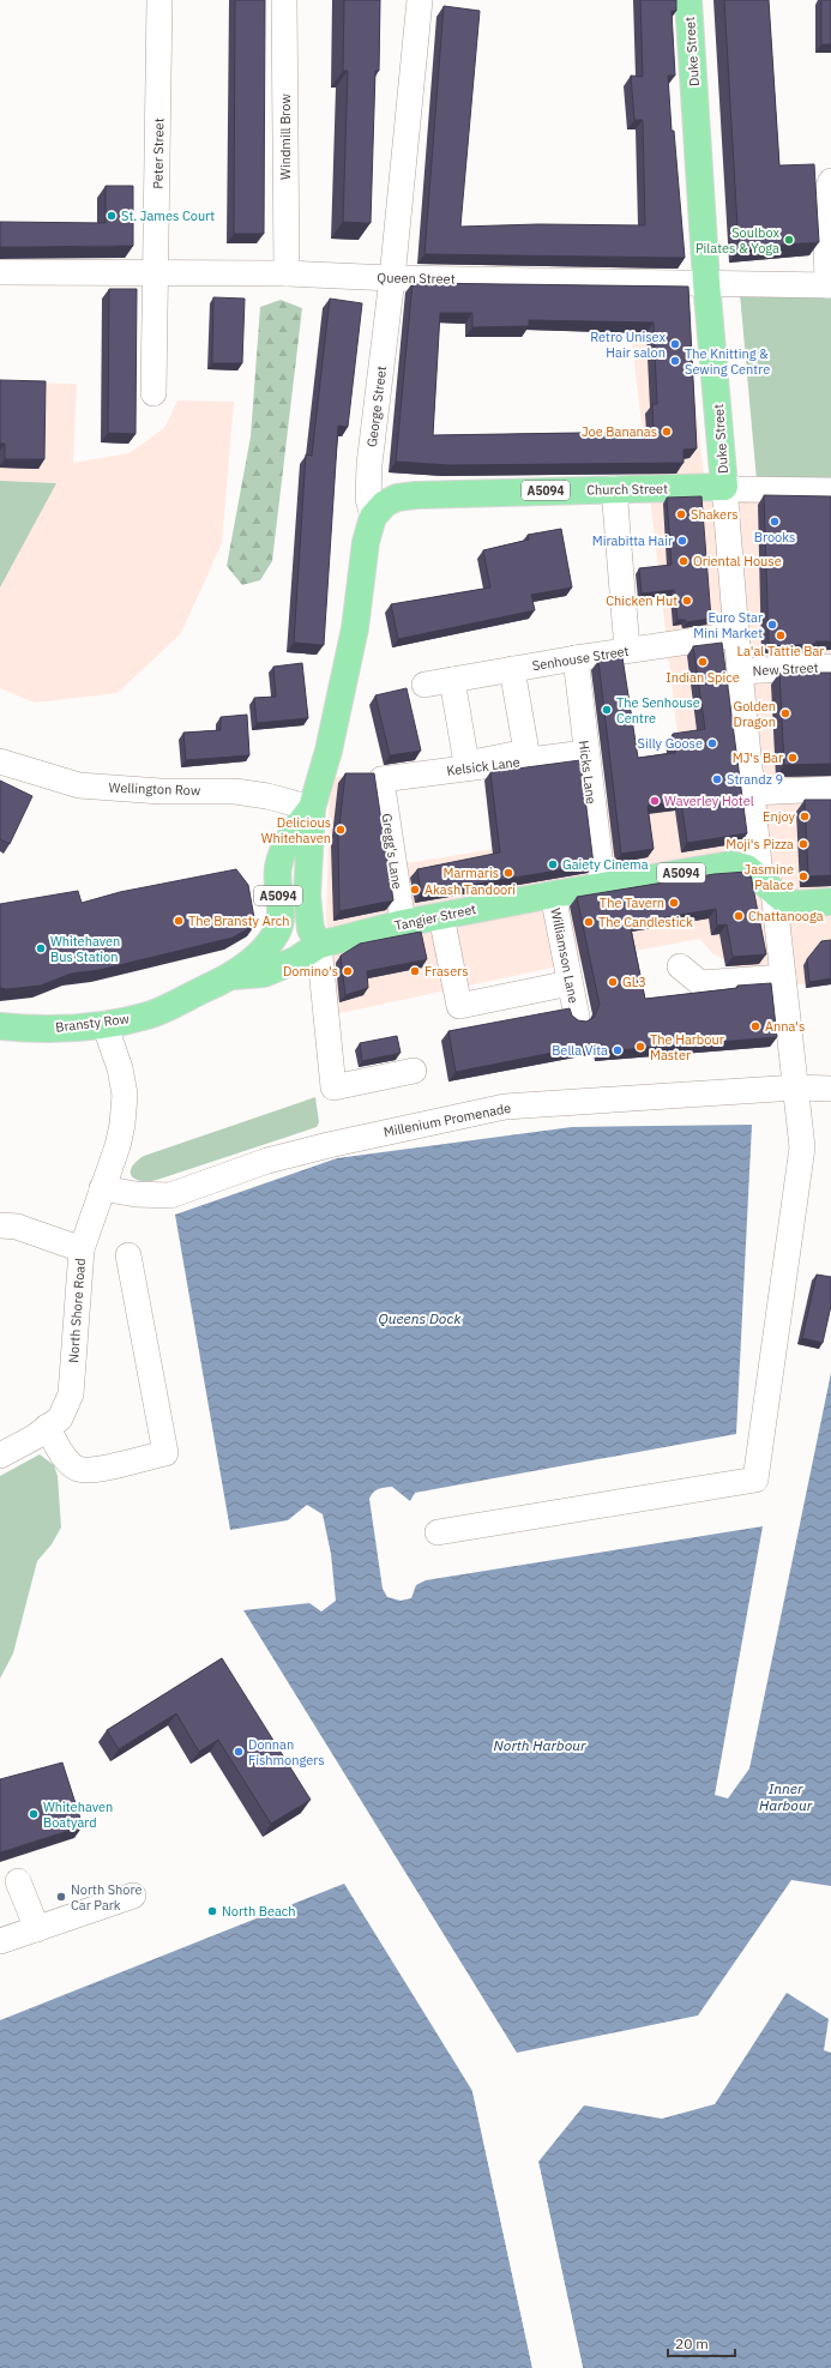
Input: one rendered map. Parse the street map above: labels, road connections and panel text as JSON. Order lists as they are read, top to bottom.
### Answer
{
  "streets": {
    "main road": [
      "Duke Street",
      "George Street",
      "Church Street",
      "A5094",
      "Tangier Street",
      "Bransty Row"
    ],
    "street": [
      "Windmill Brow",
      "Peter Street",
      "Queen Street",
      "Senhouse Street",
      "New Street",
      "Kelsick Lane",
      "Hicks Lane",
      "Wellington Row",
      "Gregg's Lane",
      "Williamson Lane",
      "Millenium Promenade",
      "North Shore Road"
    ]
  },
  "crossings": [
    ["Duke Street", "Queen Street"],
    ["Duke Street", "Church Street"],
    ["Duke Street", "A5094"],
    ["Duke Street", "Senhouse Street"],
    ["Duke Street", "New Street"],
    ["Duke Street", "Millenium Promenade"],
    ["Windmill Brow", "Queen Street"],
    ["Peter Street", "Queen Street"],
    ["Queen Street", "George Street"],
    ["George Street", "Church Street"],
    ["George Street", "A5094"],
    ["George Street", "Wellington Row"],
    ["George Street", "Tangier Street"],
    ["A5094", "Hicks Lane"],
    ["A5094", "Tangier Street"],
    ["A5094", "Williamson Lane"],
    ["A5094", "Bransty Row"],
    ["Senhouse Street", "Hicks Lane"],
    ["Kelsick Lane", "Hicks Lane"],
    ["Kelsick Lane", "Gregg's Lane"],
    ["Gregg's Lane", "Tangier Street"],
    ["Tangier Street", "Williamson Lane"],
    ["Tangier Street", "Bransty Row"],
    ["Bransty Row", "North Shore Road"],
    ["Millenium Promenade", "North Shore Road"]
  ],
  "water": ["Queens Dock", "North Harbour", "Inner Harbour"],
  "places": [
    "St. James Court",
    "Soulbox Pilates & Yoga",
    "Retro Unisex Hair salon",
    "The Knitting & Sewing Centre",
    "Joe Bananas",
    "Shakers",
    "Brooks",
    "Mirabitta Hair",
    "Oriental House",
    "Chicken Hut",
    "Euro Star Mini Market",
    "La'al Tattie Bar",
    "Indian Spice",
    "The Senhouse Centre",
    "Golden Dragon",
    "Silly Goose",
    "MJ's Bar",
    "Strandz 9",
    "Waverley Hotel",
    "Enjoy",
    "Delicious Whitehaven",
    "Moji's Pizza",
    "Gaiety Cinema",
    "Marmaris",
    "Jasmine Palace",
    "Akash Tandoori",
    "The Tavern",
    "Chattanooga",
    "The Bransty Arch",
    "The Candlestick",
    "Whitehaven Bus Station",
    "Domino's",
    "Frasers",
    "GL3",
    "Anna's",
    "The Harbour Master",
    "Bella Vita",
    "Donnan Fishmongers",
    "Whitehaven Boatyard",
    "North Shore Car Park",
    "North Beach"
  ],
  "scale_bar": "20 m"
}
